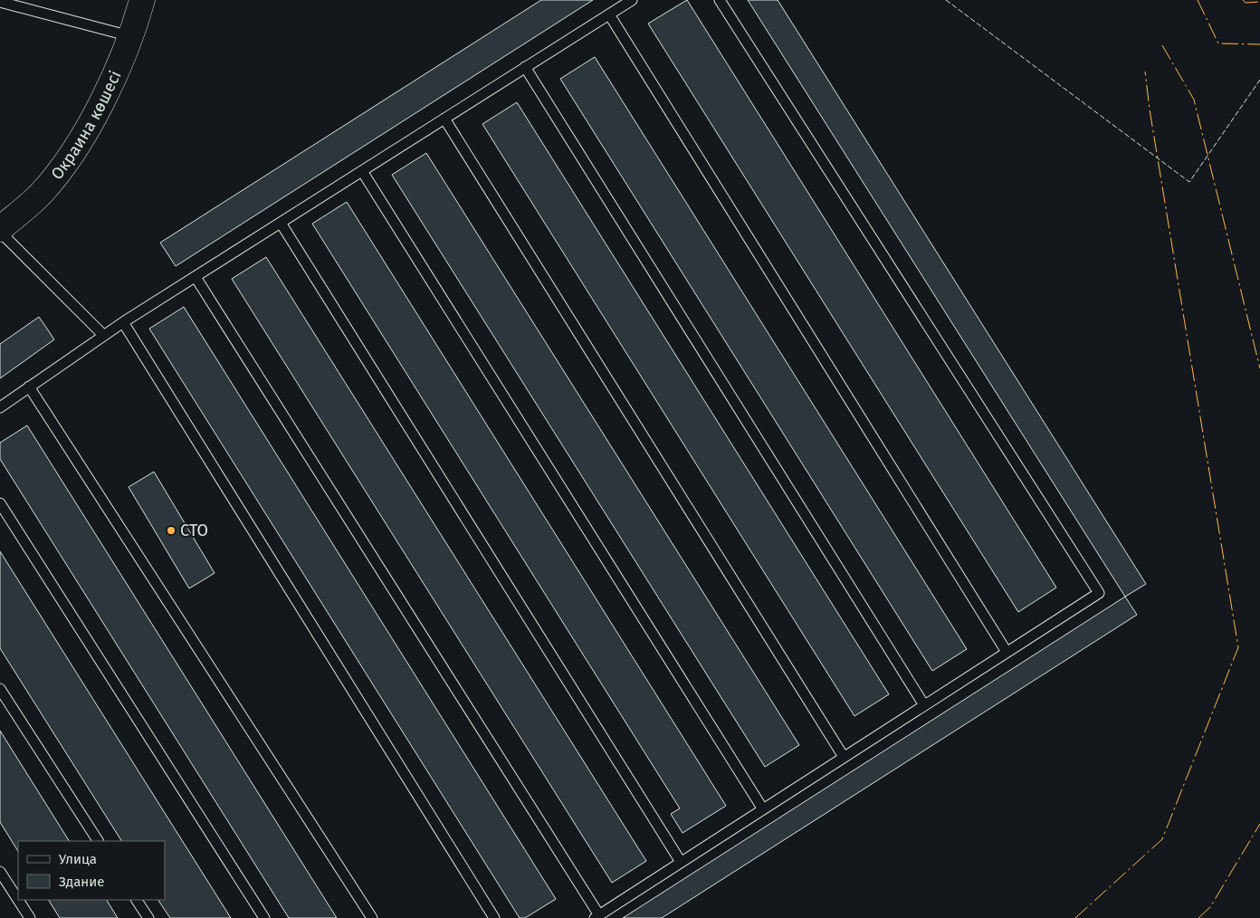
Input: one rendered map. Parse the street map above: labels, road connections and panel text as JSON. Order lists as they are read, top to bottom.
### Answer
{
  "streets": {
    "main road": ["Окраина көшесі"]
  },
  "places": ["СТО"],
  "legend": ["Улица", "Здание"]
}
